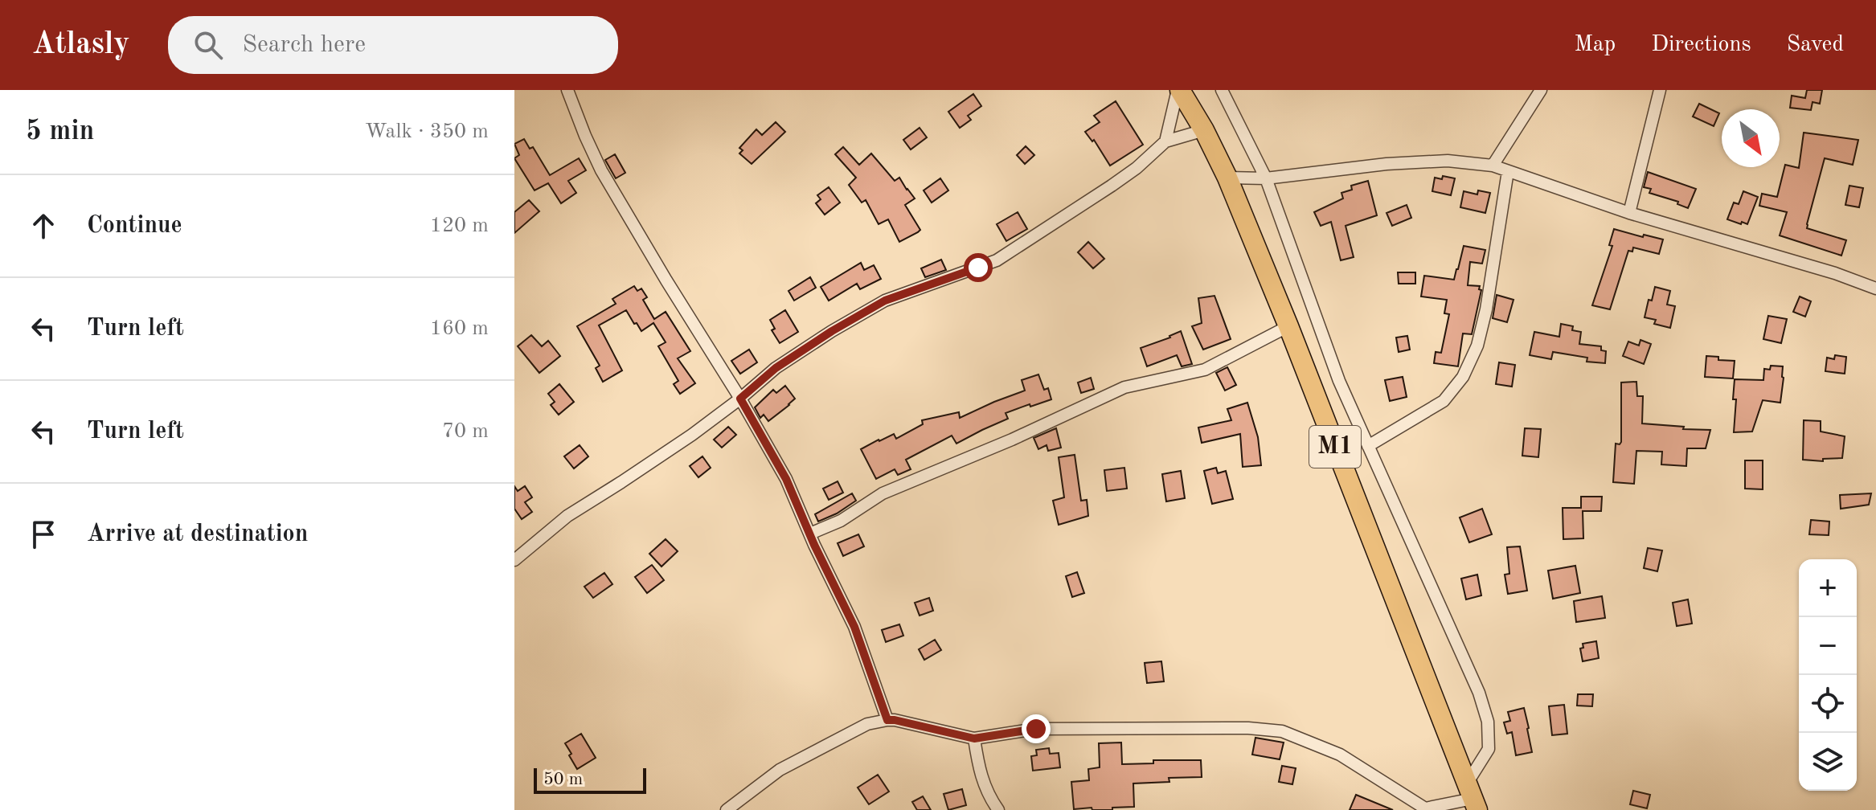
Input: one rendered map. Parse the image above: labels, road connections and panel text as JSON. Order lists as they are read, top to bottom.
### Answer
{
  "streets": {
    "highway": ["M1"]
  },
  "scale_bar": "50 m",
  "north": "bottom right",
  "page": {
    "header": "Atlasly",
    "search": "Search here",
    "nav": ["Map", "Directions", "Saved"],
    "heading": ["5 min", "Walk · 350 m"],
    "list": [
      ["Continue", "120 m"],
      ["Turn left", "160 m"],
      ["Turn left", "70 m"],
      "Arrive at destination"
    ],
    "map_buttons": ["+", "−"],
    "scale": "50 m"
  }
}
